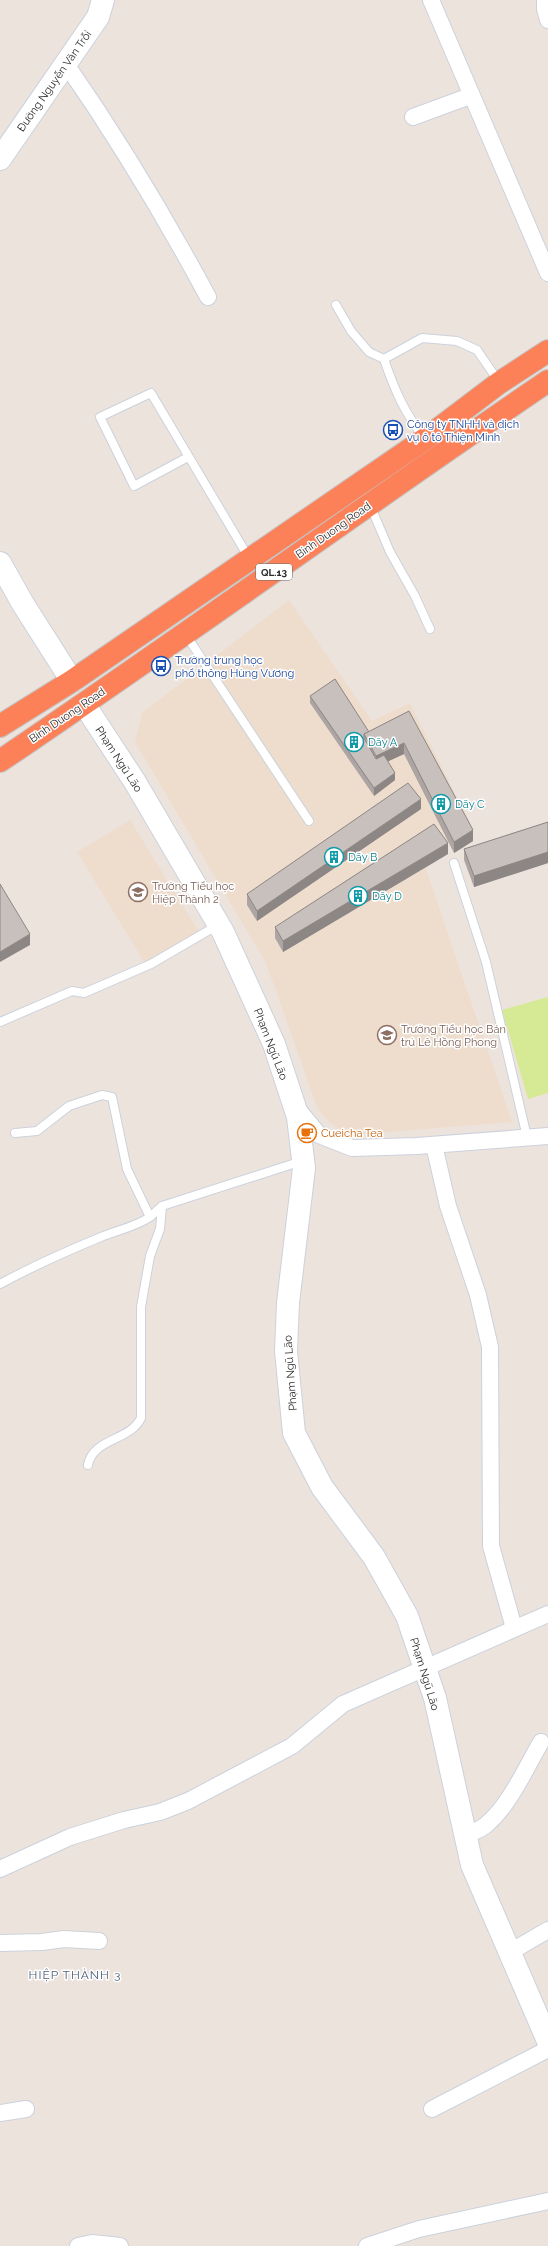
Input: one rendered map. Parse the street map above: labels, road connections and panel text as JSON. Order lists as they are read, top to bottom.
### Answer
{
  "streets": {
    "highway": ["Binh Duong Road", "QL.13"],
    "street": ["Đường Nguyễn Văn Trỗi", "Phạm Ngũ Lão"]
  },
  "crossings": [
    ["Binh Duong Road", "Phạm Ngũ Lão"]
  ],
  "districts": ["HIỆP THÀNH 3"],
  "places": {
    "bus stop": ["Công ty TNHH và dịch vụ ô tô Thiện Minh", "Trường trung học phổ thông Hùng Vương"],
    "building": [
      "Dãy A",
      "Dãy C",
      "Dãy B",
      "Dãy D"
    ],
    "school or university": ["Trường Tiểu học Hiệp Thành 2", "Trường Tiểu học Bán trú Lê Hồng Phong"],
    "cafe": ["Cueicha Tea"]
  }
}
